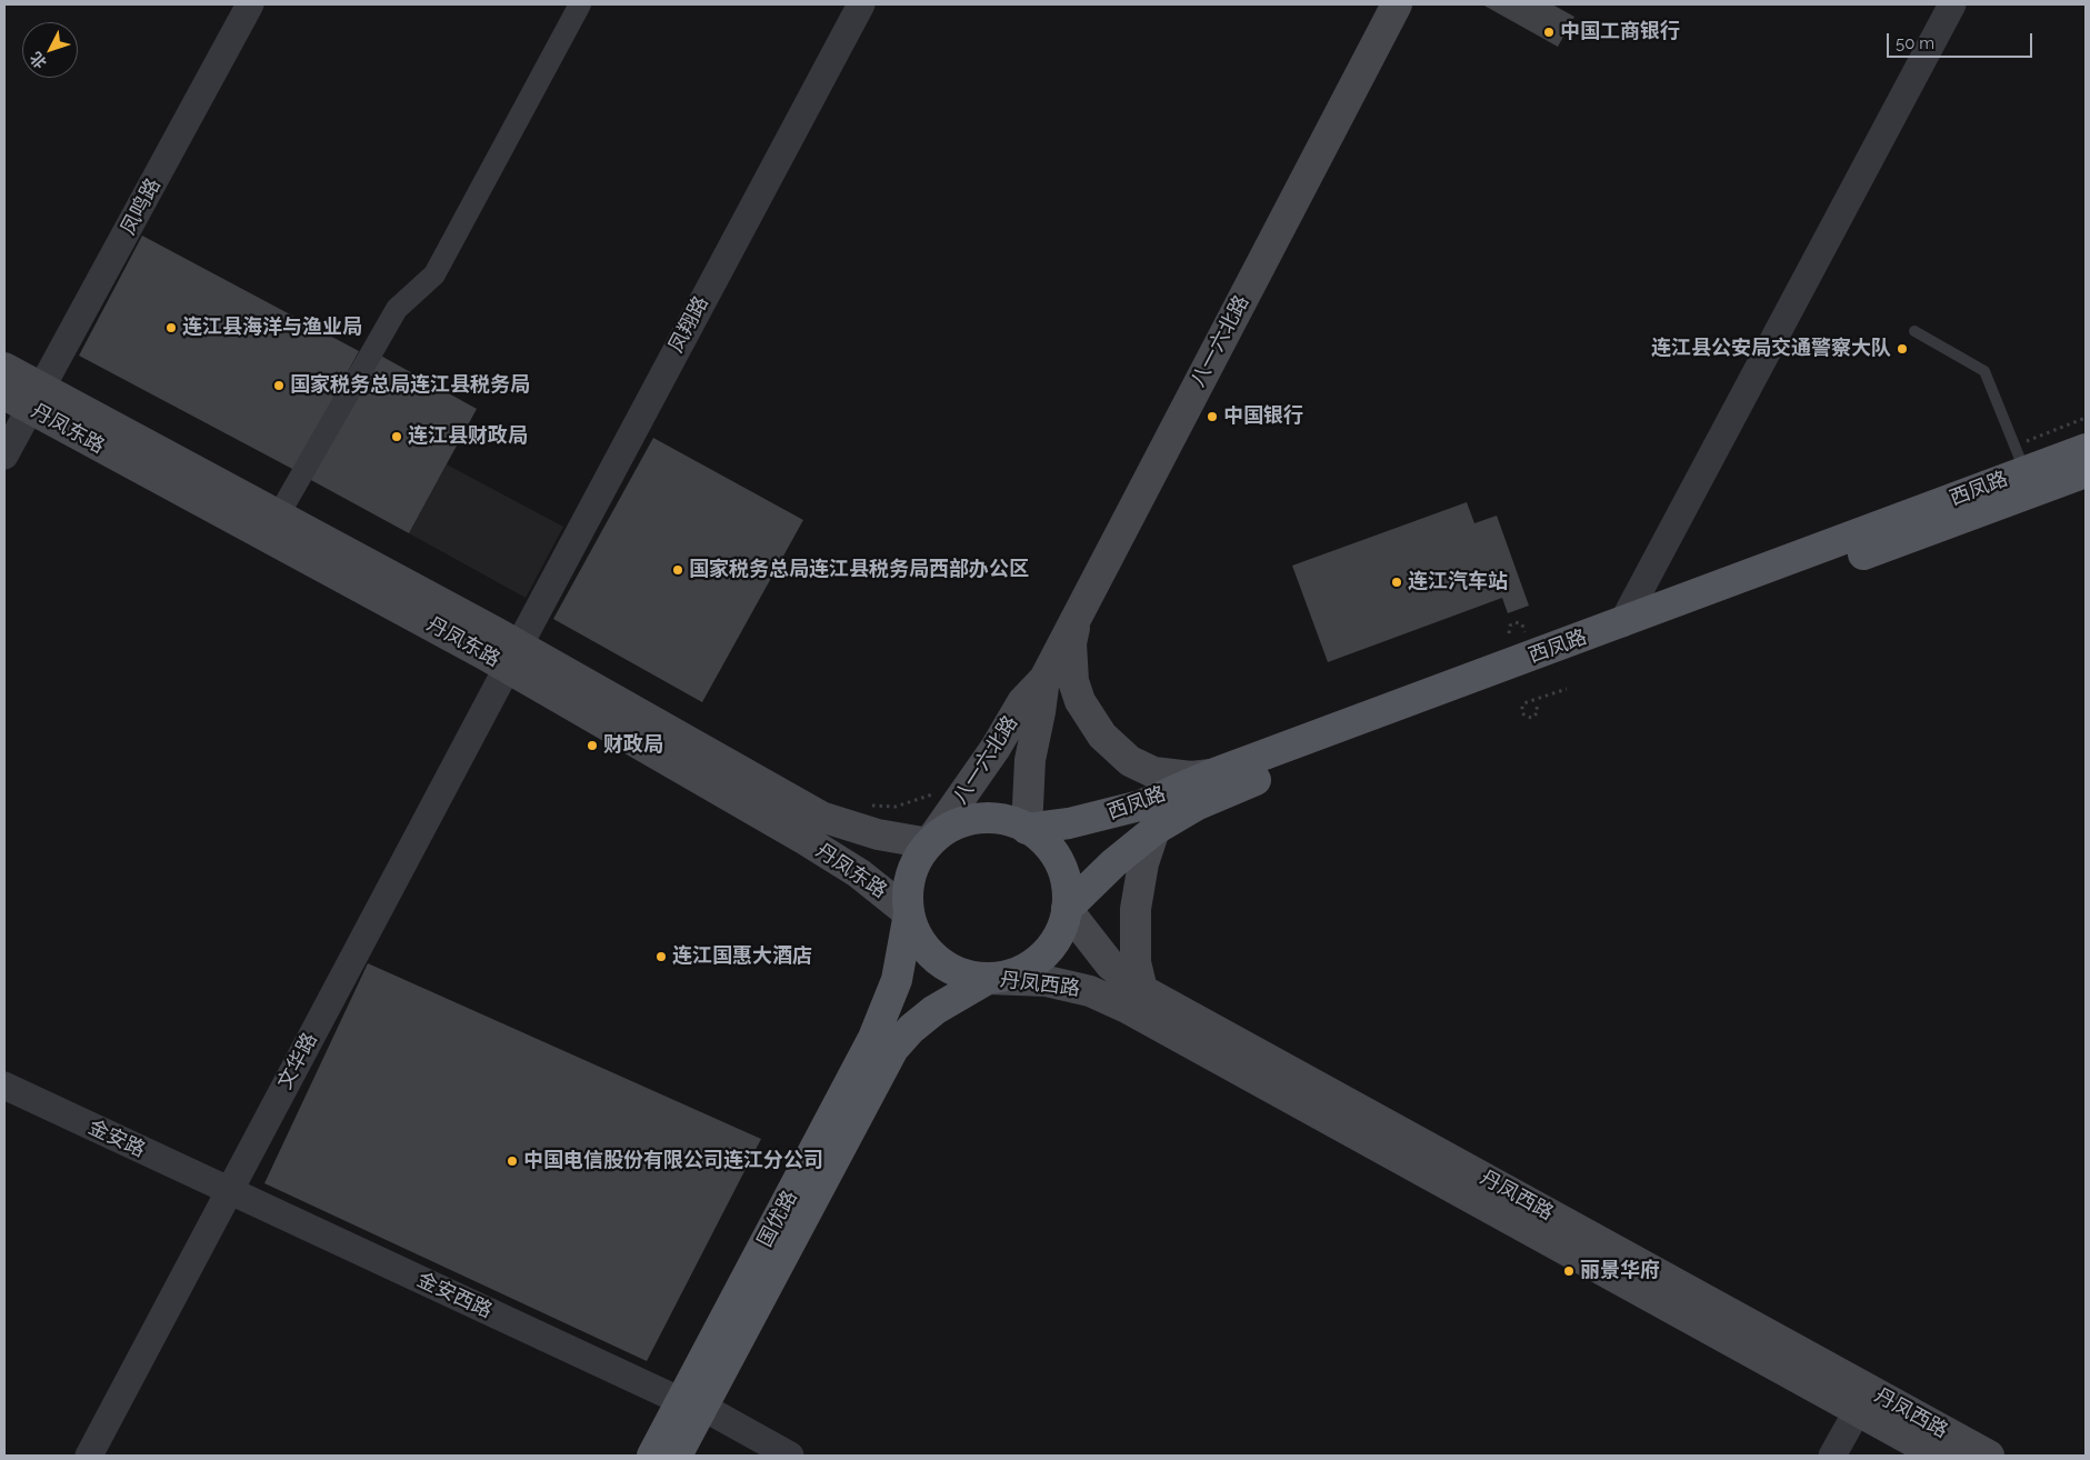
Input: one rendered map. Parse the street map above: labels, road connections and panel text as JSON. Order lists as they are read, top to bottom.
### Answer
{
  "streets": {
    "main road": [
      "八一六北路",
      "丹凤东路",
      "西凤路",
      "丹凤西路",
      "国优路"
    ],
    "street": [
      "凤鸣路",
      "凤翔路",
      "文华路",
      "金安路",
      "金安西路"
    ]
  },
  "crossings": [
    ["凤鸣路", "丹凤东路"],
    ["凤翔路", "丹凤东路"],
    ["凤翔路", "文华路"],
    ["八一六北路", "丹凤东路"],
    ["八一六北路", "西凤路"],
    ["八一六北路", "丹凤西路"],
    ["八一六北路", "国优路"],
    ["丹凤东路", "西凤路"],
    ["丹凤东路", "丹凤西路"],
    ["丹凤东路", "文华路"],
    ["丹凤东路", "国优路"],
    ["西凤路", "丹凤西路"],
    ["西凤路", "国优路"],
    ["丹凤西路", "国优路"],
    ["文华路", "金安路"],
    ["文华路", "金安西路"],
    ["金安路", "金安西路"],
    ["国优路", "金安西路"]
  ],
  "places": [
    "中国工商银行",
    "连江县海洋与渔业局",
    "连江县公安局交通警察大队",
    "国家税务总局连江县税务局",
    "中国银行",
    "连江县财政局",
    "国家税务总局连江县税务局西部办公区",
    "连江汽车站",
    "财政局",
    "连江国惠大酒店",
    "中国电信股份有限公司连江分公司",
    "丽景华府"
  ],
  "scale_bar": "50 m",
  "north": "bottom left"
}
